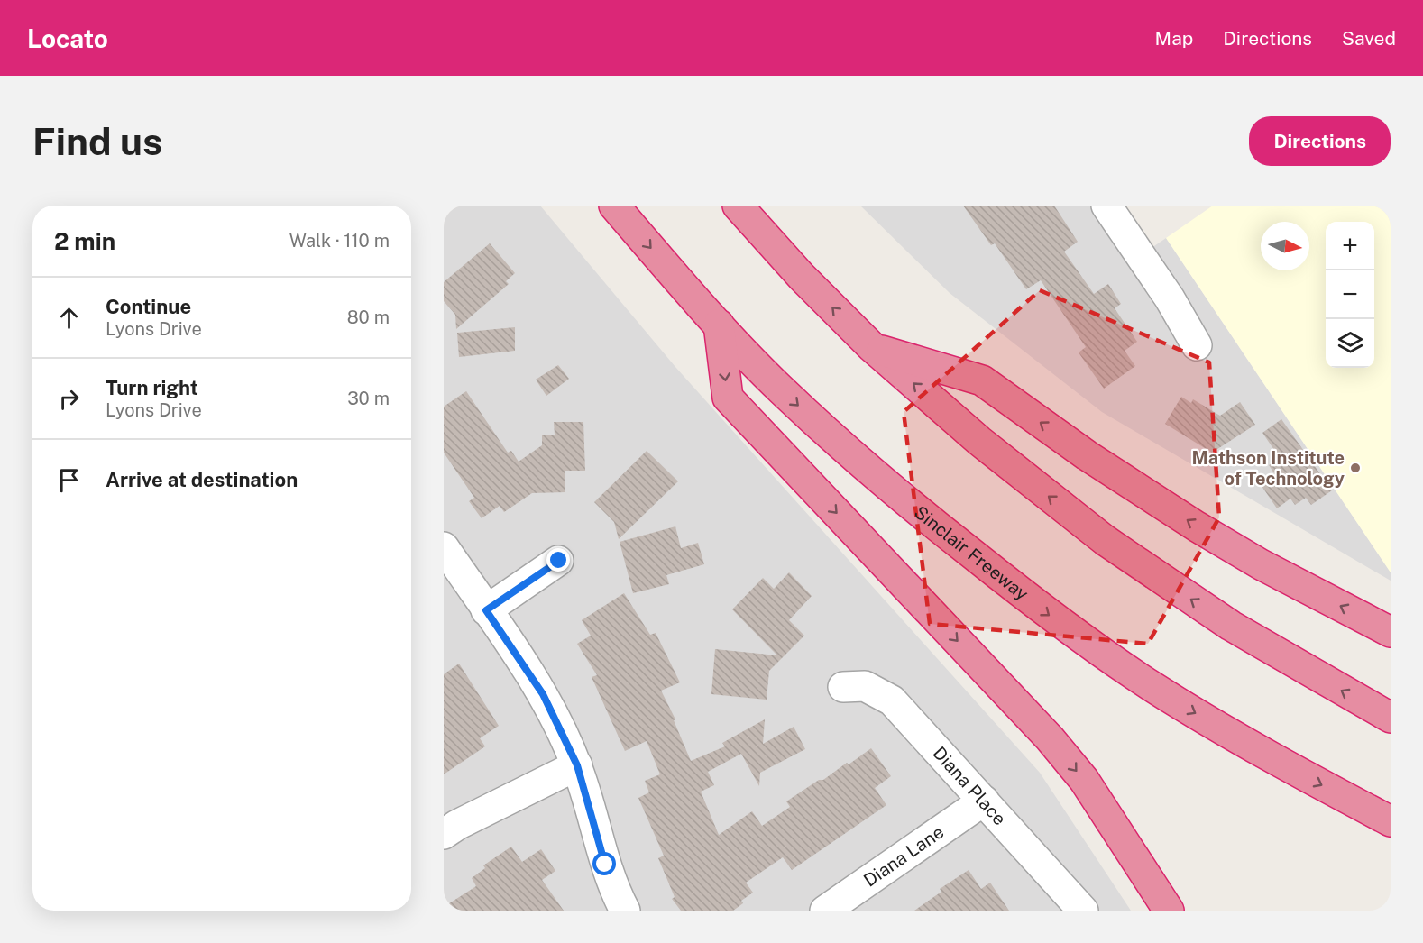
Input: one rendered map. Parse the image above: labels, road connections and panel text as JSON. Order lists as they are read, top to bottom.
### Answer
{
  "streets": {
    "highway": ["Sinclair Freeway"],
    "street": ["Diana Place", "Diana Lane"]
  },
  "crossings": [
    ["Diana Place", "Diana Lane"]
  ],
  "places": ["Mathson Institute of Technology"],
  "north": "right",
  "page": {
    "header": "Locato",
    "nav": ["Map", "Directions", "Saved"],
    "buttons": "Directions",
    "title": "Find us",
    "heading": ["2 min", "Walk · 110 m"],
    "map_buttons": ["+", "−"],
    "list": [
      ["Continue", "Lyons Drive", "80 m"],
      ["Turn right", "Lyons Drive", "30 m"],
      "Arrive at destination"
    ]
  }
}
